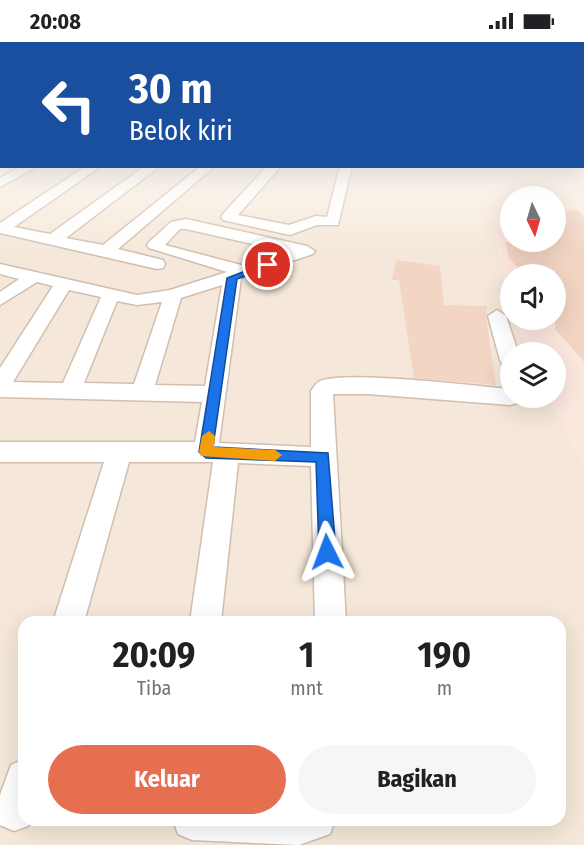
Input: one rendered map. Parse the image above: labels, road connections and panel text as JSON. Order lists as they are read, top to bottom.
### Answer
{
  "north": "bottom",
  "page": {
    "status": "20:08",
    "turn": ["30 m", "Belok kiri"],
    "eta": [
      "20:09",
      "Tiba",
      "1",
      "mnt",
      "190",
      "m"
    ],
    "buttons": ["Keluar", "Bagikan"]
  }
}
